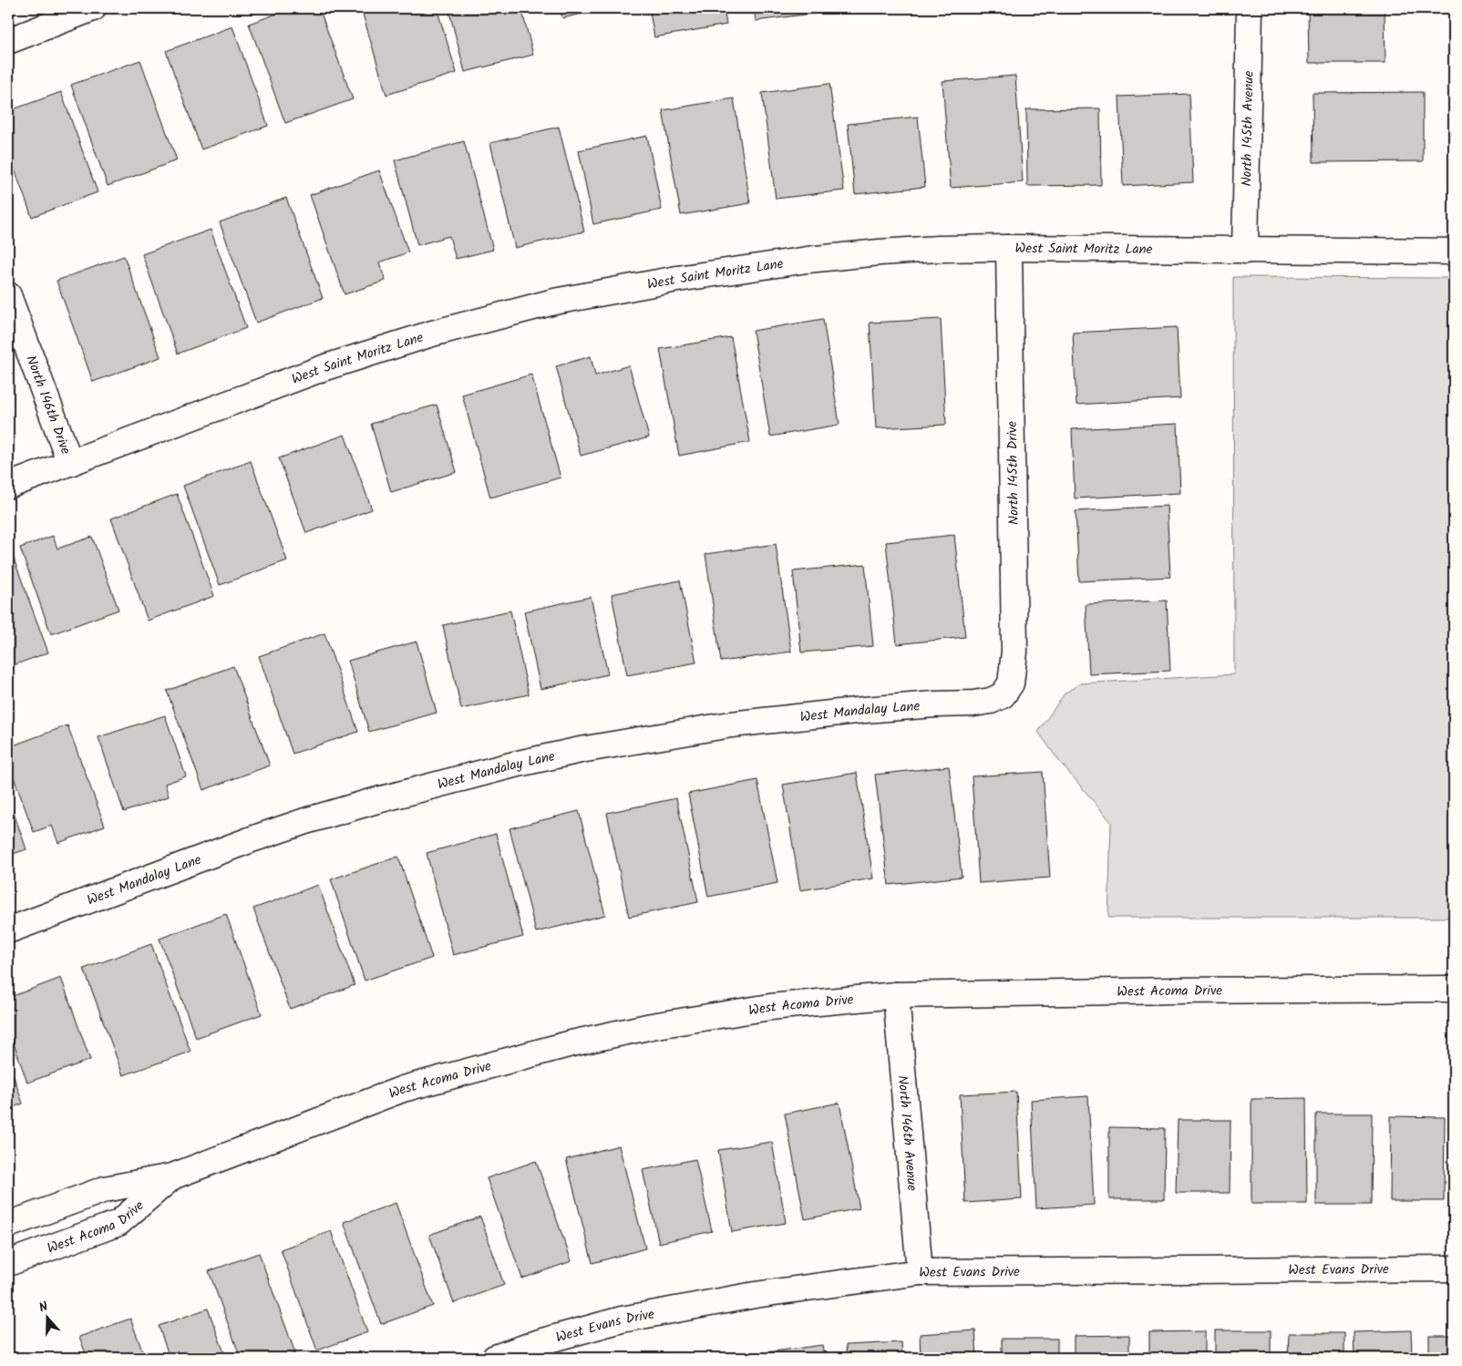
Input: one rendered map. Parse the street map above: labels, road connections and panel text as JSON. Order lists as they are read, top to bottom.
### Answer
{
  "streets": {
    "street": [
      "North 145th Avenue",
      "West Saint Moritz Lane",
      "North 146th Drive",
      "North 145th Drive",
      "West Mandalay Lane",
      "West Acoma Drive",
      "North 146th Avenue",
      "West Evans Drive"
    ]
  },
  "crossings": [
    ["North 145th Avenue", "West Saint Moritz Lane"],
    ["West Saint Moritz Lane", "North 146th Drive"],
    ["West Saint Moritz Lane", "North 145th Drive"],
    ["North 145th Drive", "West Mandalay Lane"],
    ["West Acoma Drive", "North 146th Avenue"],
    ["North 146th Avenue", "West Evans Drive"]
  ],
  "north": "top"
}
